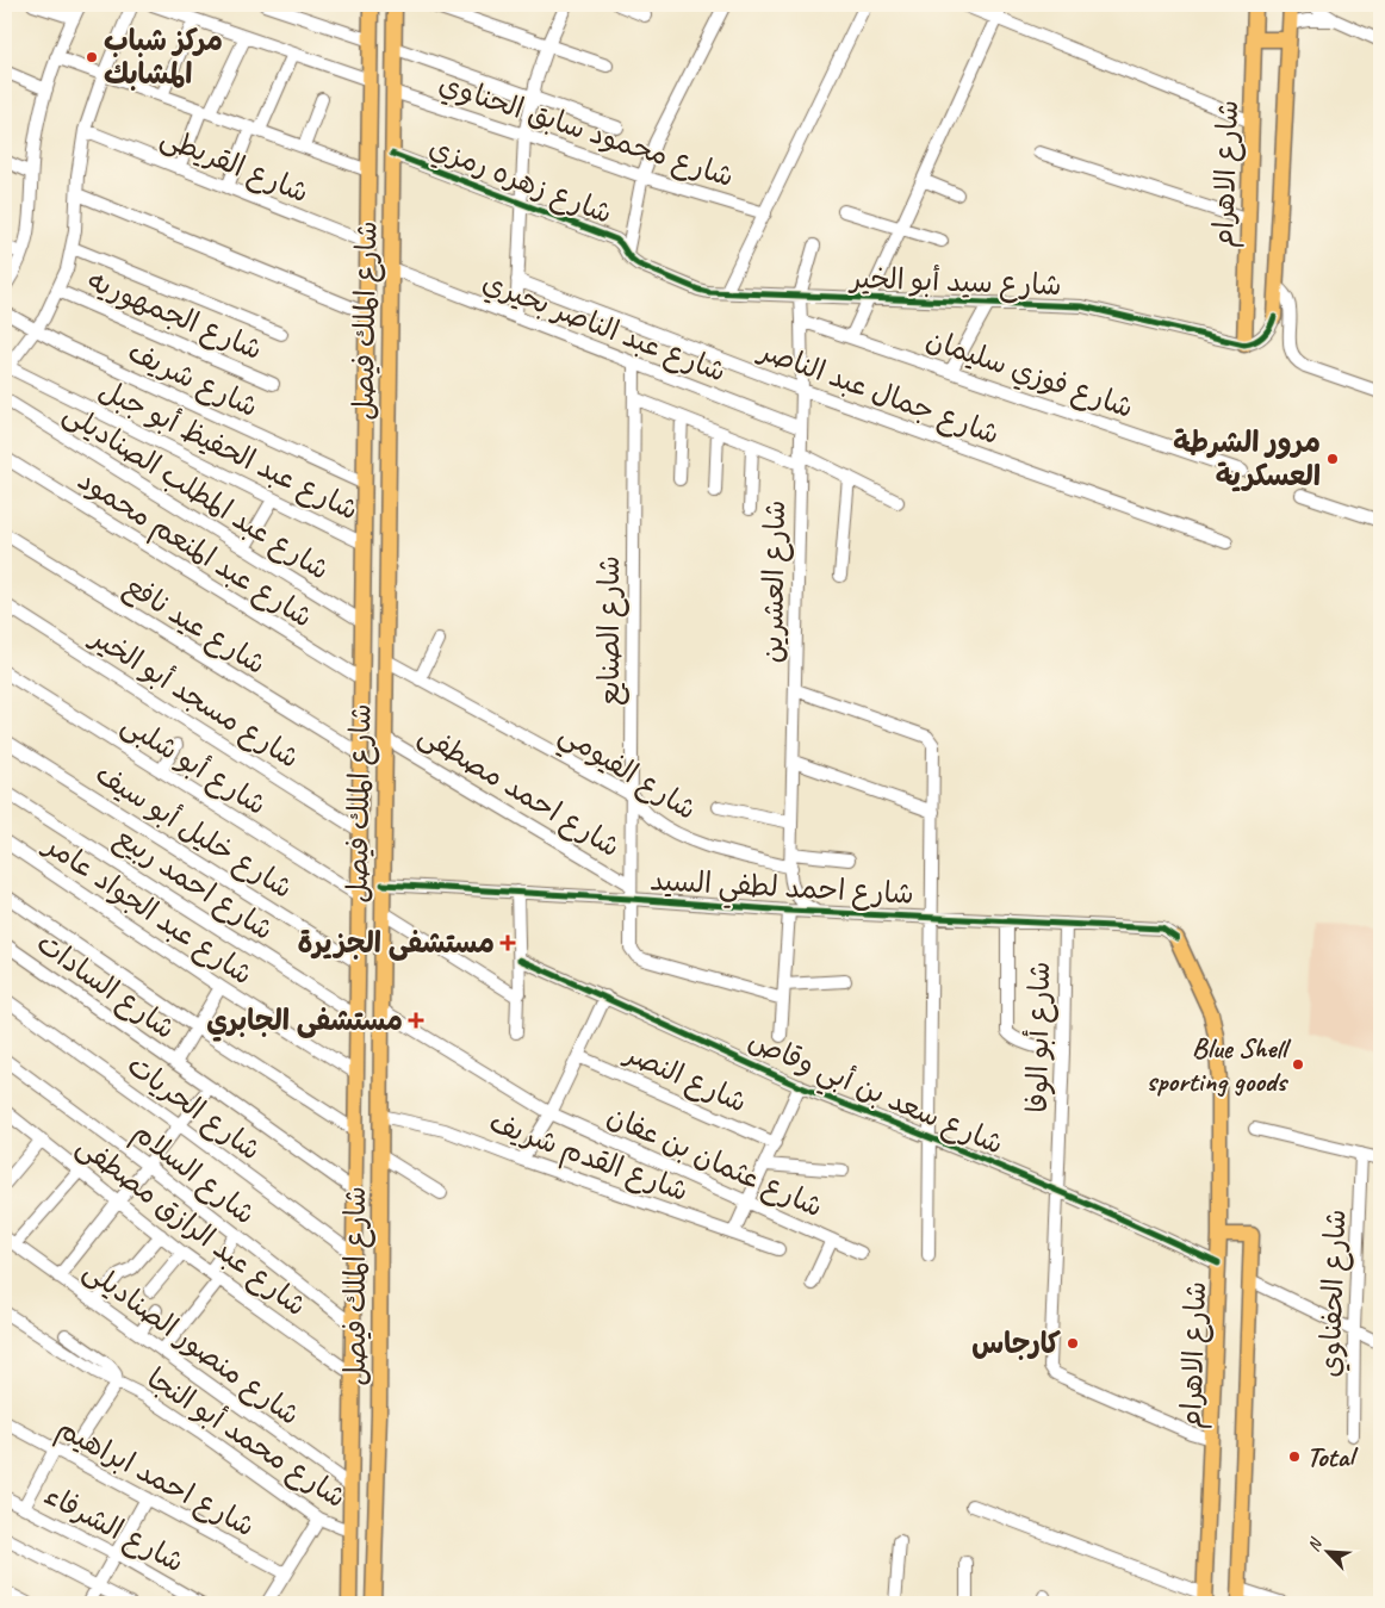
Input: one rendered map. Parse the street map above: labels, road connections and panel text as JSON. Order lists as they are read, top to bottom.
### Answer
{
  "streets": {
    "main road": ["شارع الاهرام", "شارع الملك فيصل"],
    "street": [
      "شارع محمود سابق الحناوي",
      "شارع القريطى",
      "شارع زهره رمزي",
      "شارع سيد أبو الخير",
      "شارع الجمهوريه",
      "شارع عبد الناصر بحيري",
      "شارع فوزي سليمان",
      "شارع شريف",
      "شارع جمال عبد الناصر",
      "شارع عبد الحفيظ أبو جبل",
      "شارع عبد المطلب الصناديلى",
      "شارع عبد المنعم محمود",
      "شارع العشرين",
      "شارع عيد نافع",
      "شارع الصنايع",
      "شارع مسجد أبو الخير",
      "شارع أبو شلبى",
      "شارع الفيومي",
      "شارع احمد مصطفى",
      "شارع خليل أبو سيف",
      "شارع احمد ربيع",
      "شارع احمد لطفي السيد",
      "شارع عبد الجواد عامر",
      "شارع السادات",
      "شارع أبو الوفا",
      "شارع النصر",
      "شارع سعد بن أبي وقاص",
      "شارع الحريات",
      "شارع القدم شريف",
      "شارع عثمان بن عفان",
      "شارع السلام",
      "شارع عبد الرازق مصطفى",
      "شارع الحفناوي",
      "شارع منصور الصناديلى",
      "شارع محمد أبو النجا",
      "شارع احمد ابراهيم",
      "شارع الشرفاء"
    ]
  },
  "crossings": [
    ["شارع محمود سابق الحناوي", "شارع الملك فيصل"],
    ["شارع القريطى", "شارع الملك فيصل"],
    ["شارع الاهرام", "شارع سيد أبو الخير"],
    ["شارع الاهرام", "شارع احمد لطفي السيد"],
    ["شارع الاهرام", "شارع أبو الوفا"],
    ["شارع الاهرام", "شارع سعد بن أبي وقاص"],
    ["شارع زهره رمزي", "شارع سيد أبو الخير"],
    ["شارع زهره رمزي", "شارع الملك فيصل"],
    ["شارع سيد أبو الخير", "شارع العشرين"],
    ["شارع الملك فيصل", "شارع عبد الناصر بحيري"],
    ["شارع الملك فيصل", "شارع شريف"],
    ["شارع الملك فيصل", "شارع عبد الحفيظ أبو جبل"],
    ["شارع الملك فيصل", "شارع عبد المطلب الصناديلى"],
    ["شارع الملك فيصل", "شارع عبد المنعم محمود"],
    ["شارع الملك فيصل", "شارع عيد نافع"],
    ["شارع الملك فيصل", "شارع مسجد أبو الخير"],
    ["شارع الملك فيصل", "شارع أبو شلبى"],
    ["شارع الملك فيصل", "شارع الفيومي"],
    ["شارع الملك فيصل", "شارع احمد مصطفى"],
    ["شارع الملك فيصل", "شارع خليل أبو سيف"],
    ["شارع الملك فيصل", "شارع احمد ربيع"],
    ["شارع الملك فيصل", "شارع احمد لطفي السيد"],
    ["شارع الملك فيصل", "شارع عبد الجواد عامر"],
    ["شارع الملك فيصل", "شارع السادات"],
    ["شارع الملك فيصل", "شارع الحريات"],
    ["شارع الملك فيصل", "شارع القدم شريف"],
    ["شارع الملك فيصل", "شارع عثمان بن عفان"],
    ["شارع الملك فيصل", "شارع السلام"],
    ["شارع الملك فيصل", "شارع عبد الرازق مصطفى"],
    ["شارع الملك فيصل", "شارع منصور الصناديلى"],
    ["شارع الملك فيصل", "شارع محمد أبو النجا"],
    ["شارع عبد الناصر بحيري", "شارع العشرين"],
    ["شارع عبد الناصر بحيري", "شارع الصنايع"],
    ["شارع فوزي سليمان", "شارع العشرين"],
    ["شارع جمال عبد الناصر", "شارع العشرين"],
    ["شارع العشرين", "شارع الفيومي"],
    ["شارع العشرين", "شارع احمد لطفي السيد"],
    ["شارع الصنايع", "شارع الفيومي"],
    ["شارع الصنايع", "شارع احمد مصطفى"],
    ["شارع الصنايع", "شارع احمد لطفي السيد"],
    ["شارع احمد لطفي السيد", "شارع أبو الوفا"],
    ["شارع أبو الوفا", "شارع سعد بن أبي وقاص"]
  ],
  "places": {
    "other": [
      "مركز شباب المشابك",
      "مرور الشرطة العسكرية",
      "Blue Shell sporting goods",
      "كارجاس",
      "Total"
    ],
    "health": ["مستشفى الجزيرة", "مستشفى الجابري"]
  },
  "north": "top left"
}
